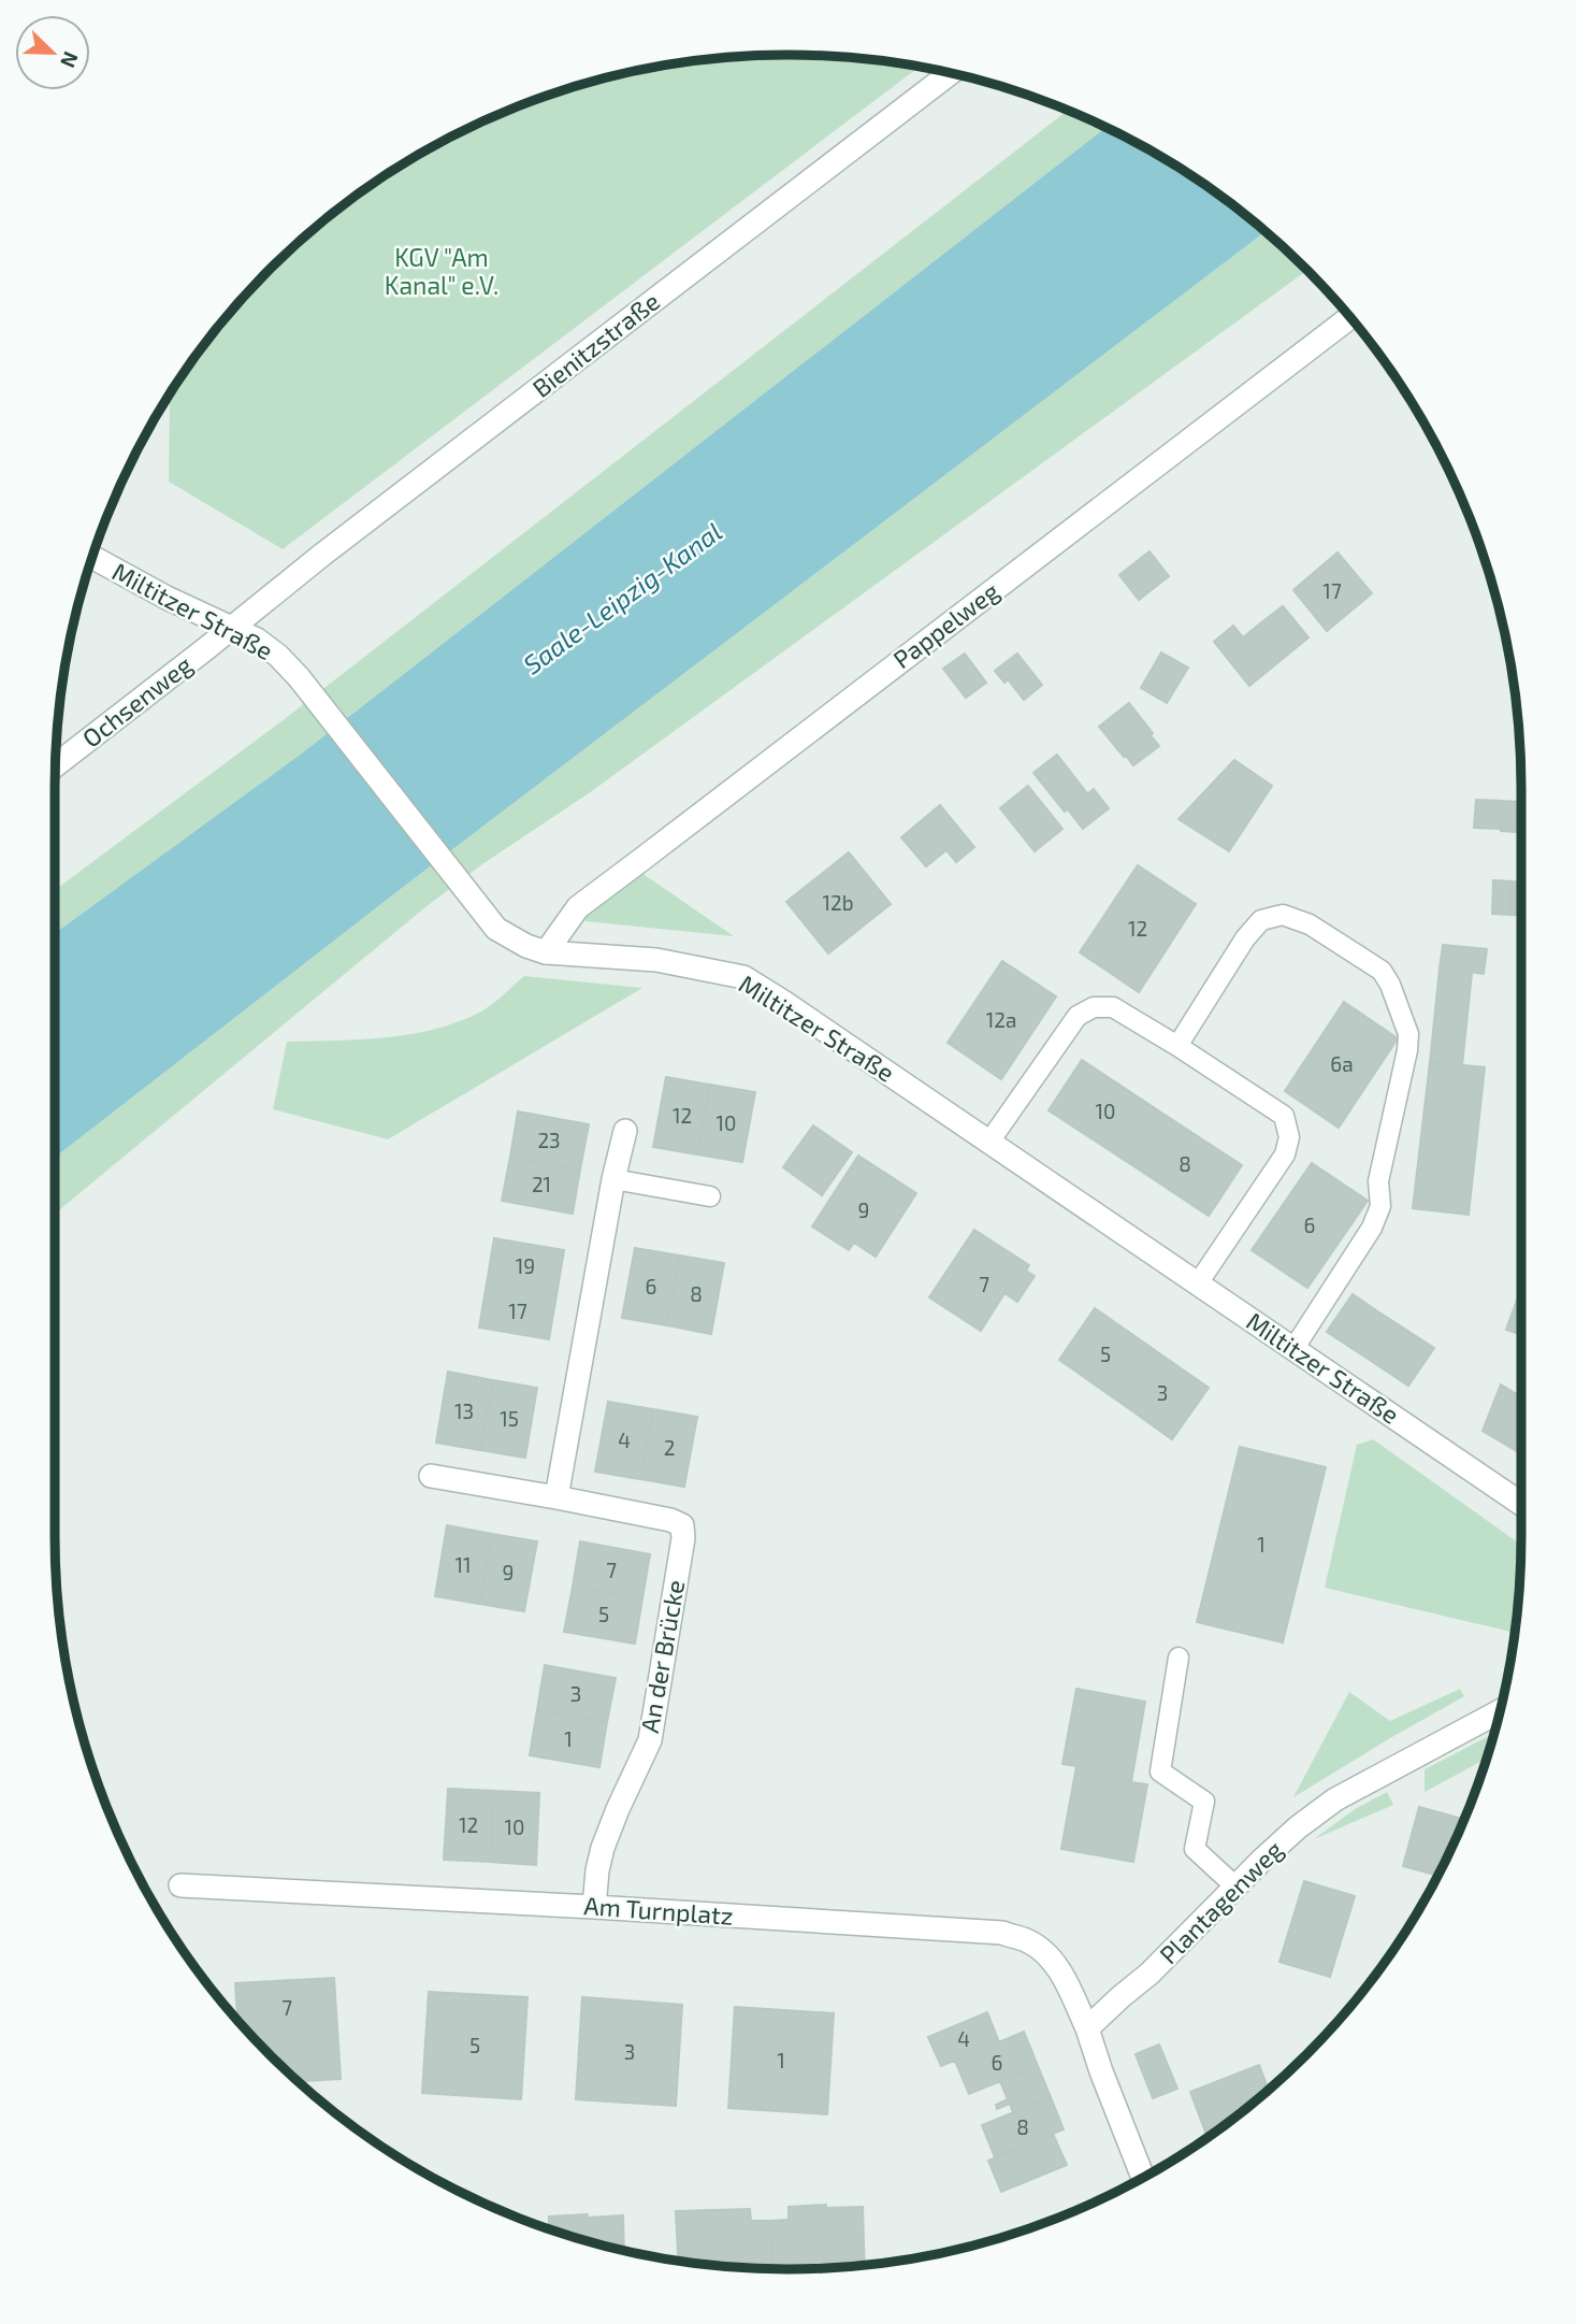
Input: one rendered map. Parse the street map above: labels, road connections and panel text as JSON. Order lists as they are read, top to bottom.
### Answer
{
  "streets": {
    "street": [
      "Bienitzstraße",
      "Miltitzer Straße",
      "Pappelweg",
      "Ochsenweg",
      "An der Brücke",
      "Plantagenweg",
      "Am Turnplatz"
    ]
  },
  "crossings": [
    ["Bienitzstraße", "Miltitzer Straße"],
    ["Bienitzstraße", "Ochsenweg"],
    ["Miltitzer Straße", "Pappelweg"],
    ["Miltitzer Straße", "Ochsenweg"],
    ["An der Brücke", "Am Turnplatz"],
    ["Plantagenweg", "Am Turnplatz"]
  ],
  "water": ["Saale-Leipzig-Kanal"],
  "parks": ["KGV \"Am Kanal\" e.V."],
  "house_numbers": [
    "17",
    "12b",
    "12",
    "12a",
    "6a",
    "10",
    "12",
    "10",
    "23",
    "8",
    "21",
    "9",
    "6",
    "19",
    "7",
    "6",
    "8",
    "17",
    "5",
    "3",
    "13",
    "15",
    "4",
    "2",
    "1",
    "11",
    "7",
    "9",
    "5",
    "3",
    "1",
    "12",
    "10",
    "7",
    "4",
    "5",
    "3",
    "1",
    "6",
    "8"
  ],
  "north": "bottom right"
}
